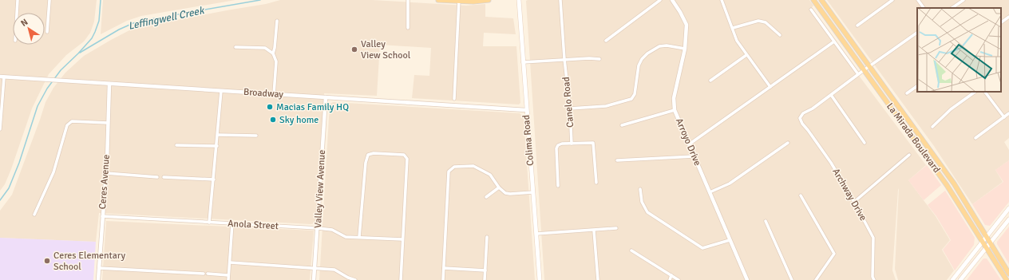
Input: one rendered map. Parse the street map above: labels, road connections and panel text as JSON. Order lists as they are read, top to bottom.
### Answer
{
  "streets": {
    "main road": ["La Mirada Boulevard", "Colima Road"],
    "street": [
      "Broadway",
      "Canelo Road",
      "Arroyo Drive",
      "Ceres Avenue",
      "Valley View Avenue",
      "Archway Drive",
      "Anola Street"
    ]
  },
  "crossings": [
    ["Broadway", "Colima Road"],
    ["Broadway", "Ceres Avenue"],
    ["Broadway", "Valley View Avenue"],
    ["Ceres Avenue", "Anola Street"],
    ["Valley View Avenue", "Anola Street"]
  ],
  "water": ["Leffingwell Creek"],
  "places": [
    "Valley View School",
    "Macias Family HQ",
    "Sky home",
    "Ceres Elementary School"
  ],
  "north": "top left"
}
